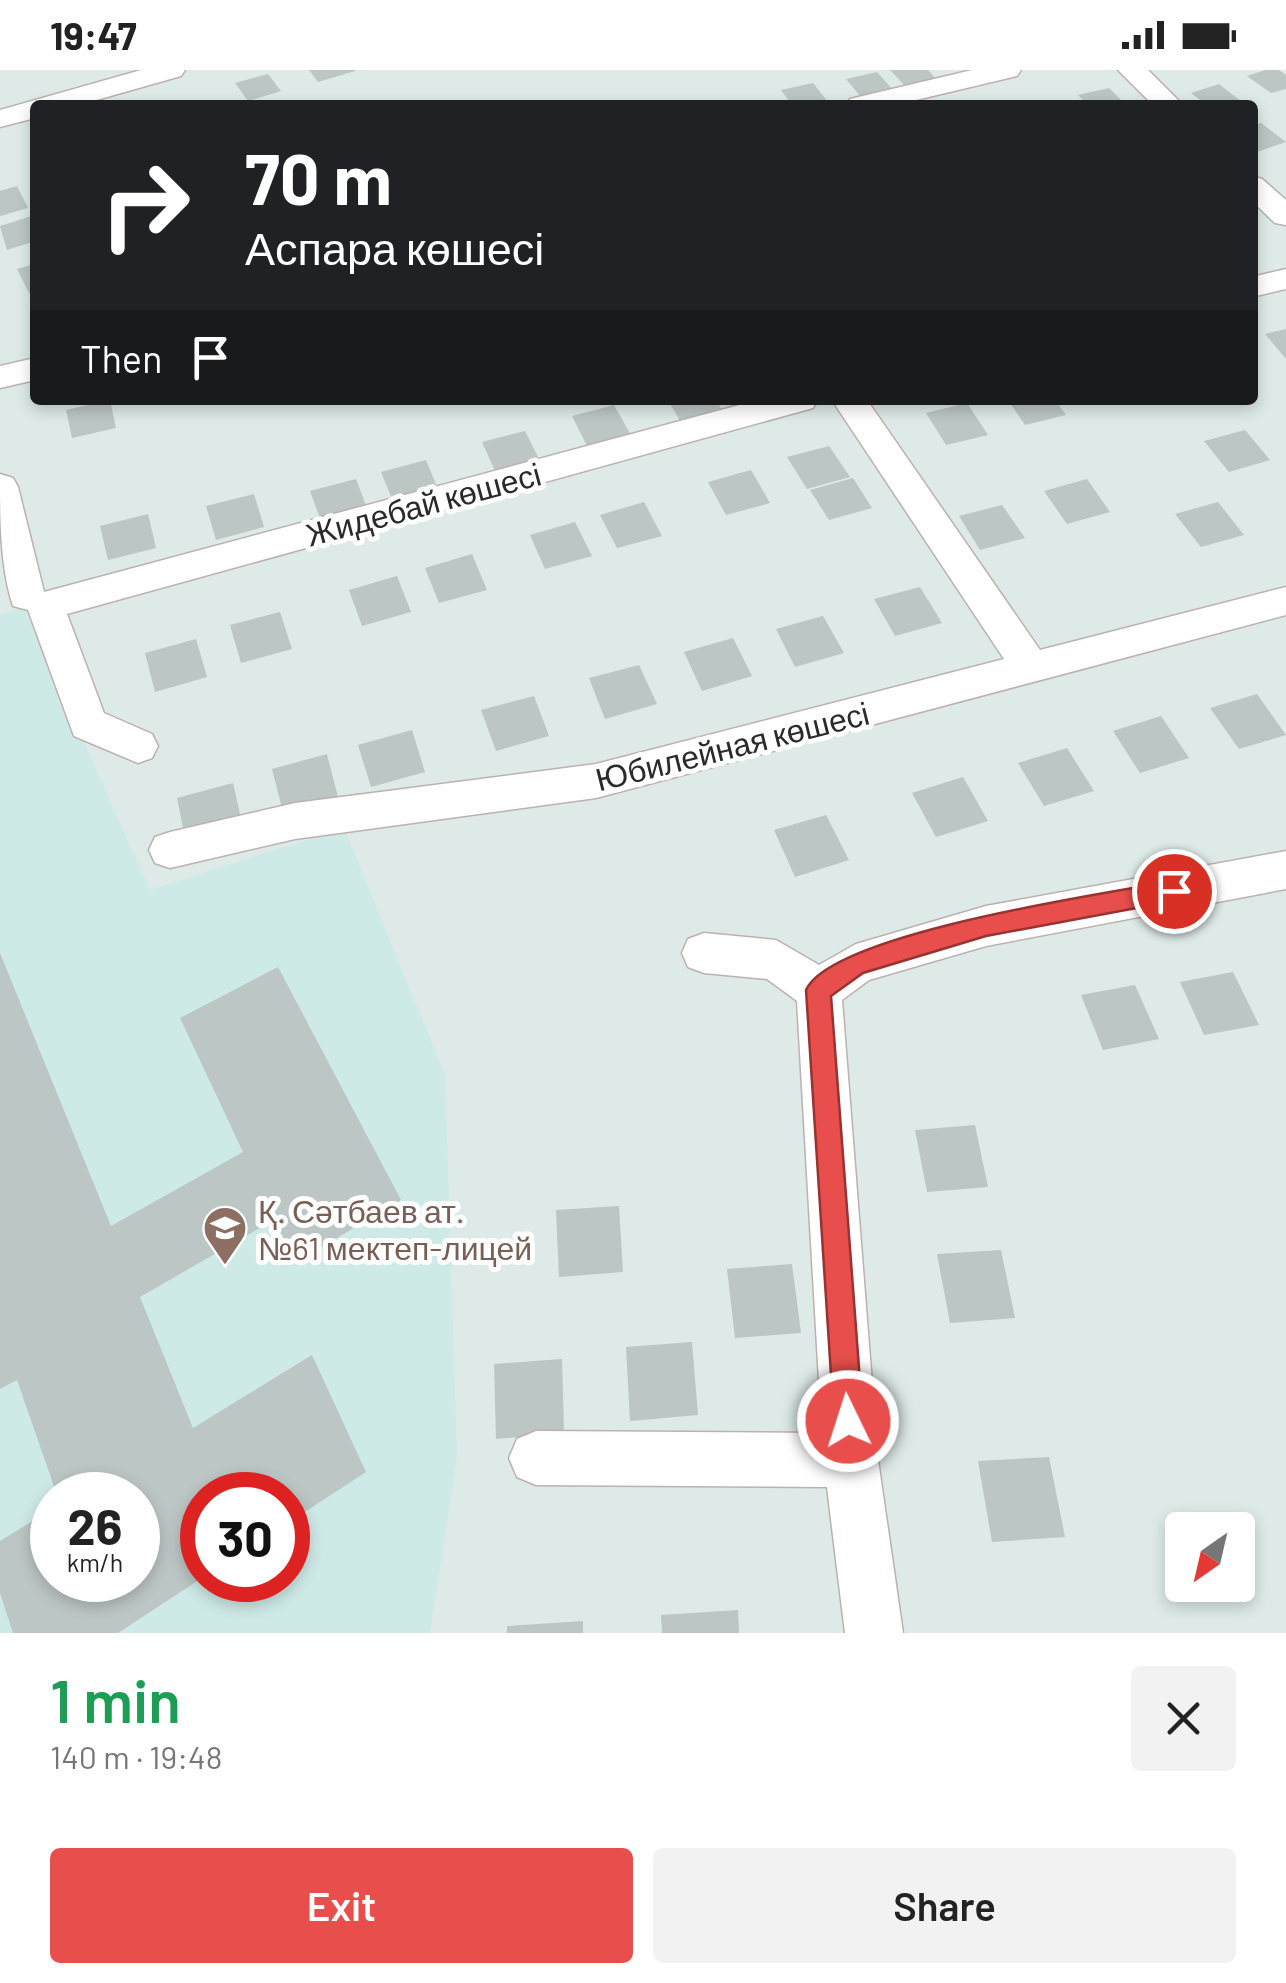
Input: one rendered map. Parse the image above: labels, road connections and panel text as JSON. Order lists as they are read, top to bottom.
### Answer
{
  "streets": {
    "street": ["Жидебай көшесі", "Юбилейная көшесі"]
  },
  "places": {
    "school or university": ["Қ. Сәтбаев ат. №61 мектеп-лицей"]
  },
  "north": "bottom left",
  "page": {
    "status": "19:47",
    "turn": ["70 m", "Аспара көшесі"],
    "then": "Then",
    "speed": "26 km/h",
    "limit": "30",
    "heading": ["1 min", "140 m · 19:48"],
    "buttons": ["Exit", "Share"]
  }
}
